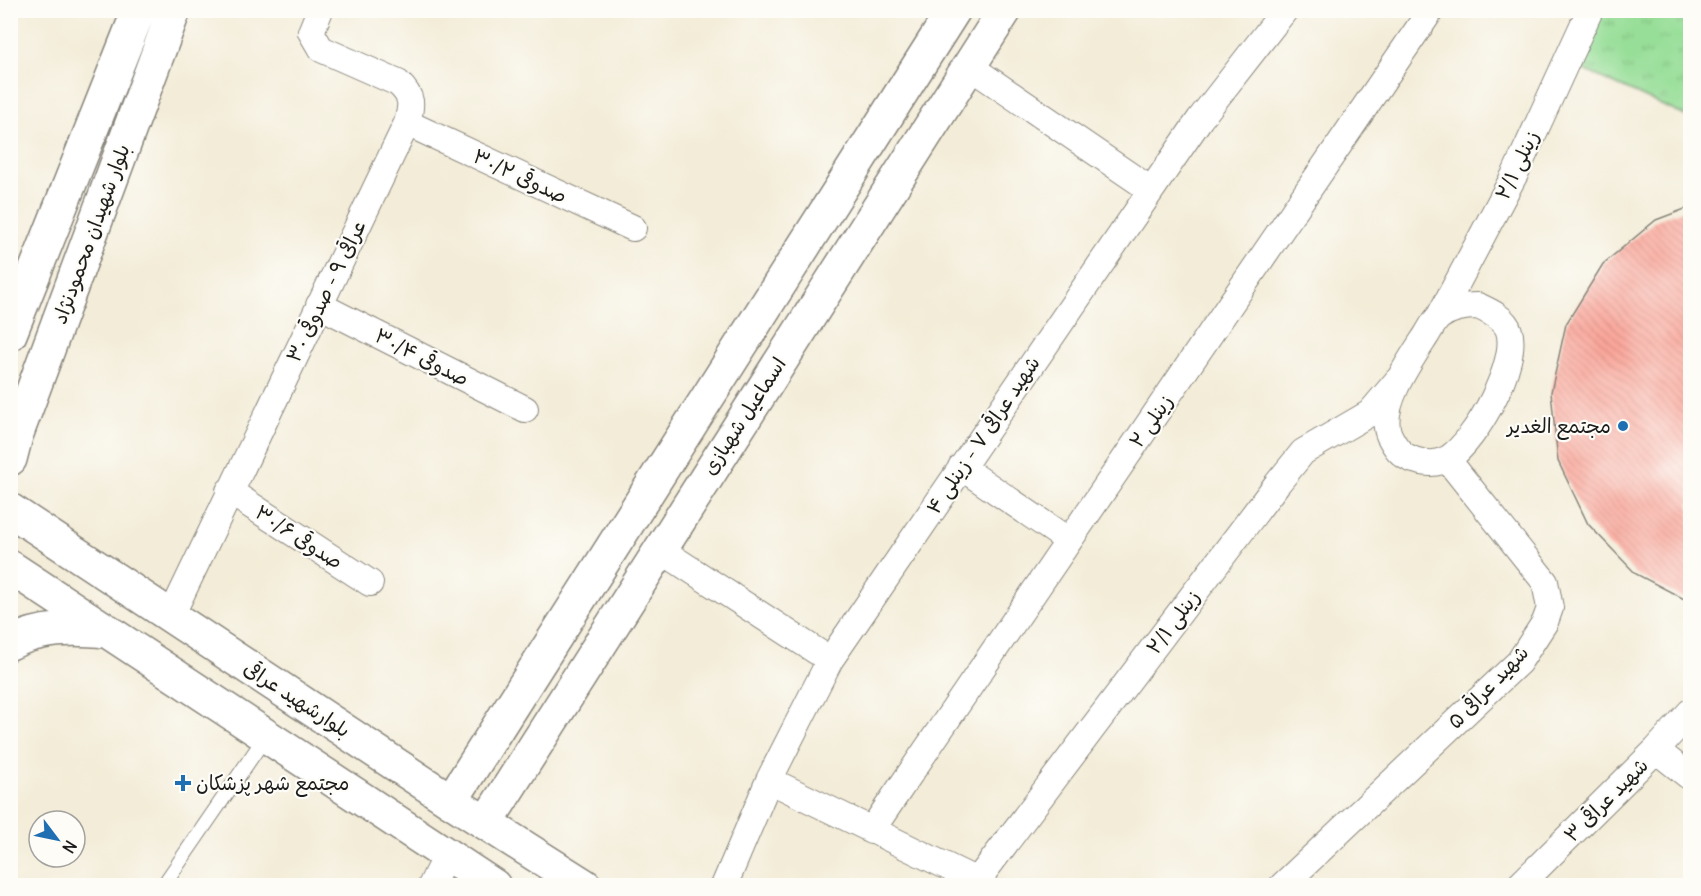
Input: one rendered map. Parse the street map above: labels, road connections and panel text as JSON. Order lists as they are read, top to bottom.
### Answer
{
  "streets": {
    "main road": ["بلوار شهیدان محمودنژاد", "اسماعیل شهبازی", "بلوارشهید عراقی"],
    "street": [
      "زینلی ۲/۱",
      "صدوقی ۳۰/۲",
      "عراقی ۹ - صدوقی ۳۰",
      "صدوقی ۳۰/۴",
      "زینلی ۲",
      "شهید عراقی ۷ - زینلی ۴",
      "صدوقی ۳۰/۶",
      "شهید عراقی ۵",
      "شهید عراقی ۳"
    ]
  },
  "crossings": [
    ["صدوقی ۳۰/۲", "عراقی ۹ - صدوقی ۳۰"],
    ["عراقی ۹ - صدوقی ۳۰", "صدوقی ۳۰/۴"],
    ["عراقی ۹ - صدوقی ۳۰", "صدوقی ۳۰/۶"],
    ["عراقی ۹ - صدوقی ۳۰", "بلوارشهید عراقی"],
    ["اسماعیل شهبازی", "بلوارشهید عراقی"]
  ],
  "places": {
    "other": ["مجتمع الغدیر"],
    "health": ["مجتمع شهر پزشکان"]
  },
  "north": "bottom right"
}
